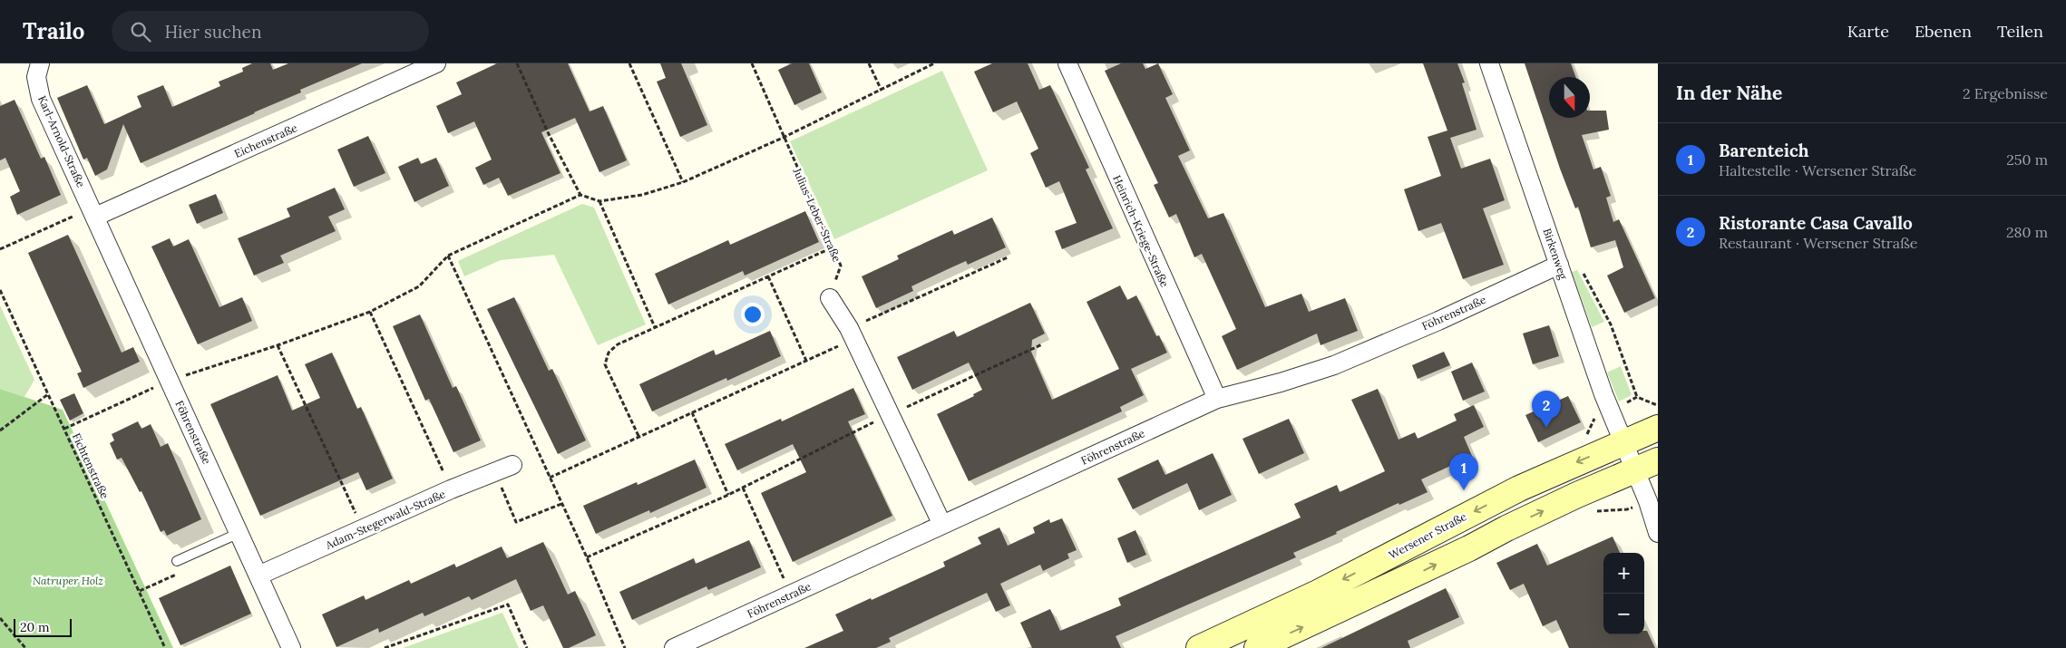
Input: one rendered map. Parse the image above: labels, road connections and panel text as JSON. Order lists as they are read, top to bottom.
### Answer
{
  "streets": {
    "main road": ["Wersener Straße"],
    "street": [
      "Eichenstraße",
      "Karl-Arnold-Straße",
      "Heinrich-Kriege-Straße",
      "Birkenweg",
      "Föhrenstraße",
      "Adam-Stegerwald-Straße"
    ],
    "path": ["Julius-Leber-Straße", "Fichtenstraße"]
  },
  "crossings": [
    ["Eichenstraße", "Karl-Arnold-Straße"],
    ["Eichenstraße", "Föhrenstraße"],
    ["Karl-Arnold-Straße", "Föhrenstraße"],
    ["Heinrich-Kriege-Straße", "Föhrenstraße"],
    ["Birkenweg", "Föhrenstraße"],
    ["Birkenweg", "Wersener Straße"],
    ["Föhrenstraße", "Adam-Stegerwald-Straße"]
  ],
  "parks": ["Natruper Holz"],
  "scale_bar": "20 m",
  "north": "bottom",
  "page": {
    "header": "Trailo",
    "search": "Hier suchen",
    "nav": ["Karte", "Ebenen", "Teilen"],
    "heading": ["In der Nähe", "2 Ergebnisse"],
    "list": [
      {
        "mark": "1",
        "name": "Barenteich",
        "note": "Haltestelle · Wersener Straße",
        "value": "250 m"
      },
      {
        "mark": "2",
        "name": "Ristorante Casa Cavallo",
        "note": "Restaurant · Wersener Straße",
        "value": "280 m"
      }
    ],
    "pins": ["2", "1"],
    "map_buttons": ["+", "−"],
    "scale": "20 m"
  }
}
